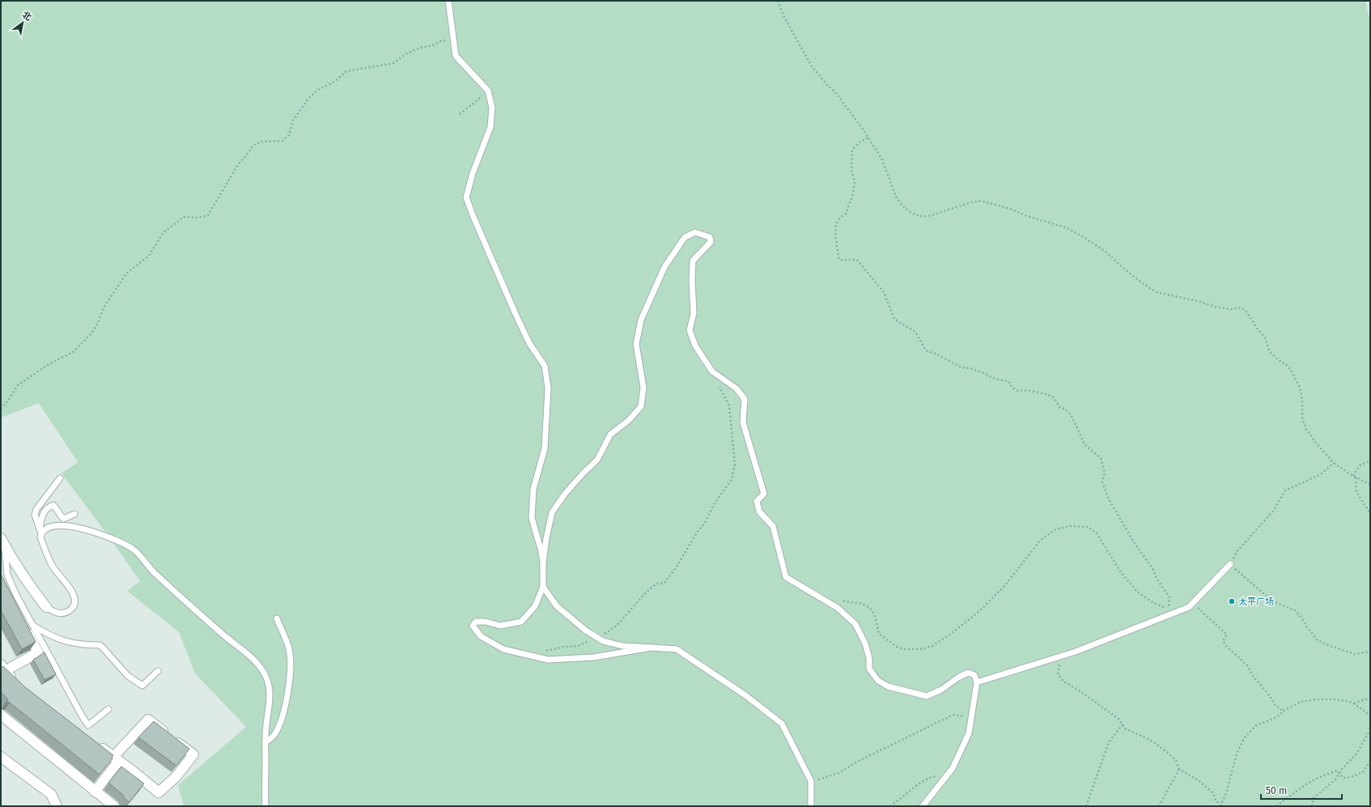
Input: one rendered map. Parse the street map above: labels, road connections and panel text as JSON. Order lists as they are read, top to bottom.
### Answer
{
  "places": ["太平广场"],
  "scale_bar": "50 m",
  "north": "top right"
}
